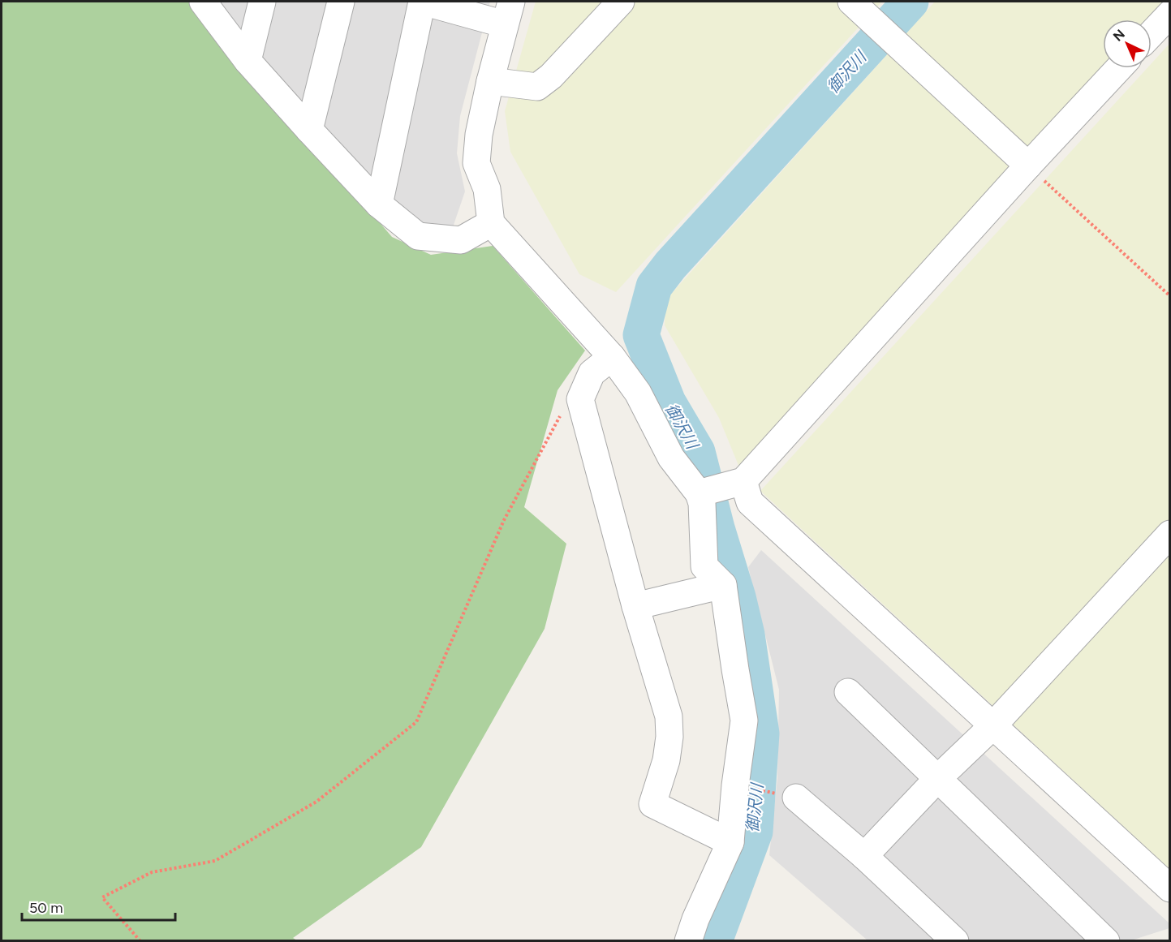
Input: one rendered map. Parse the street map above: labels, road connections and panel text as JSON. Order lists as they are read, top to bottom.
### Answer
{
  "water": ["御沢川"],
  "scale_bar": "50 m",
  "north": "top left"
}
